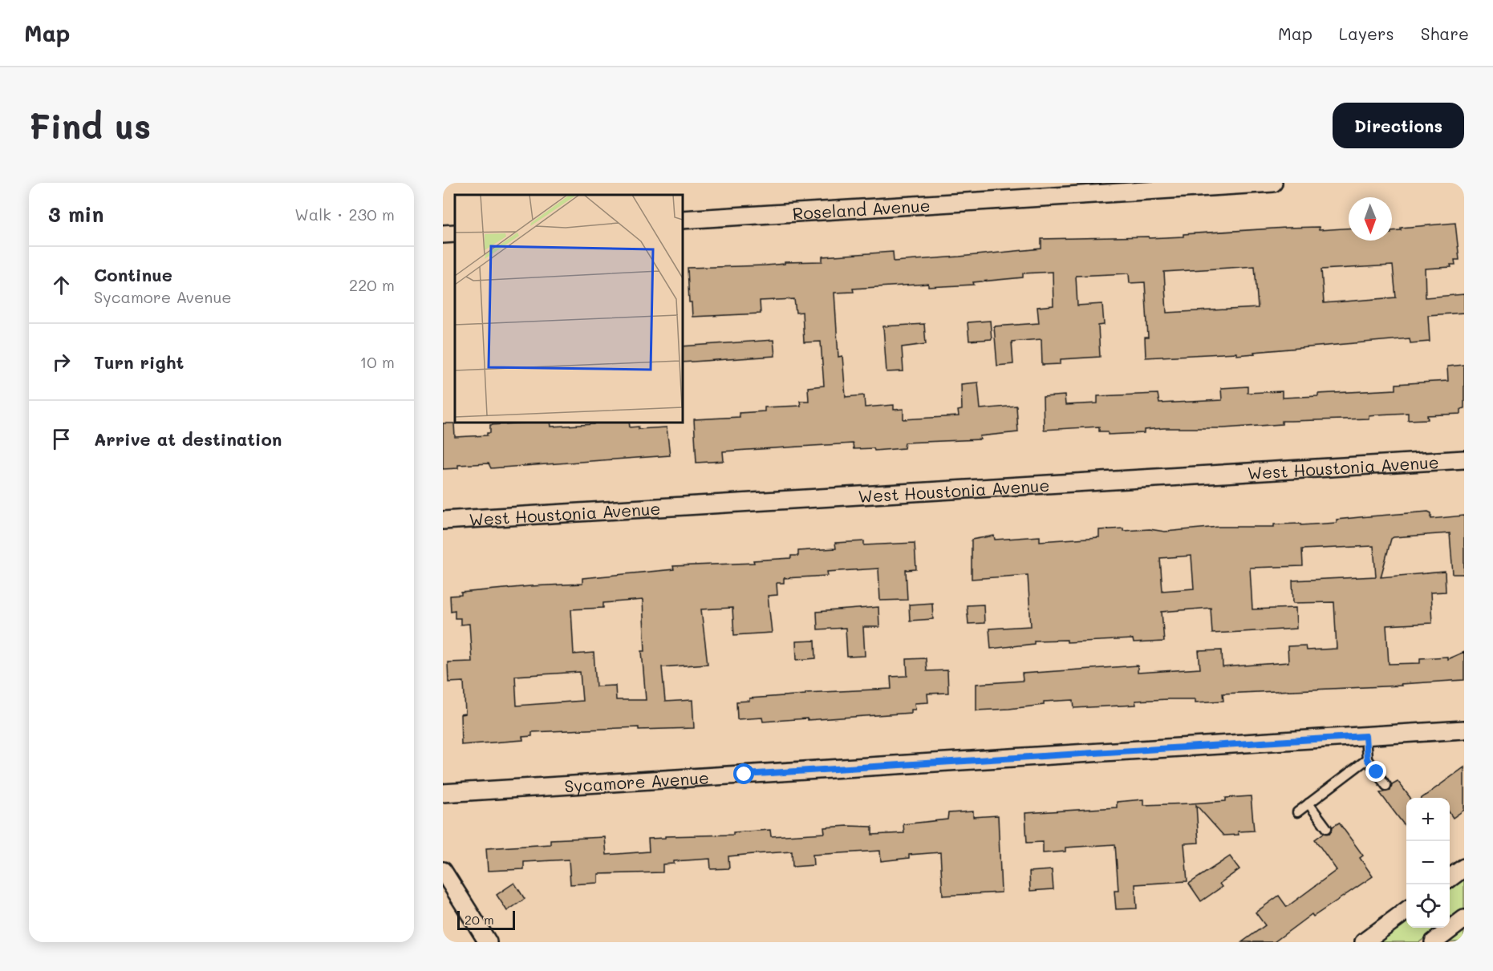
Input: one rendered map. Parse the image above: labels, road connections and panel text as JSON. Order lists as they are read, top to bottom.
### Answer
{
  "streets": {
    "street": ["Roseland Avenue", "West Houstonia Avenue", "Sycamore Avenue"]
  },
  "scale_bar": "20 m",
  "north": "bottom",
  "page": {
    "header": "Map",
    "nav": ["Map", "Layers", "Share"],
    "buttons": "Directions",
    "title": "Find us",
    "heading": ["3 min", "Walk · 230 m"],
    "list": [
      ["Continue", "Sycamore Avenue", "220 m"],
      ["Turn right", "10 m"],
      "Arrive at destination"
    ],
    "map_buttons": ["+", "−"],
    "scale": "20 m"
  }
}
